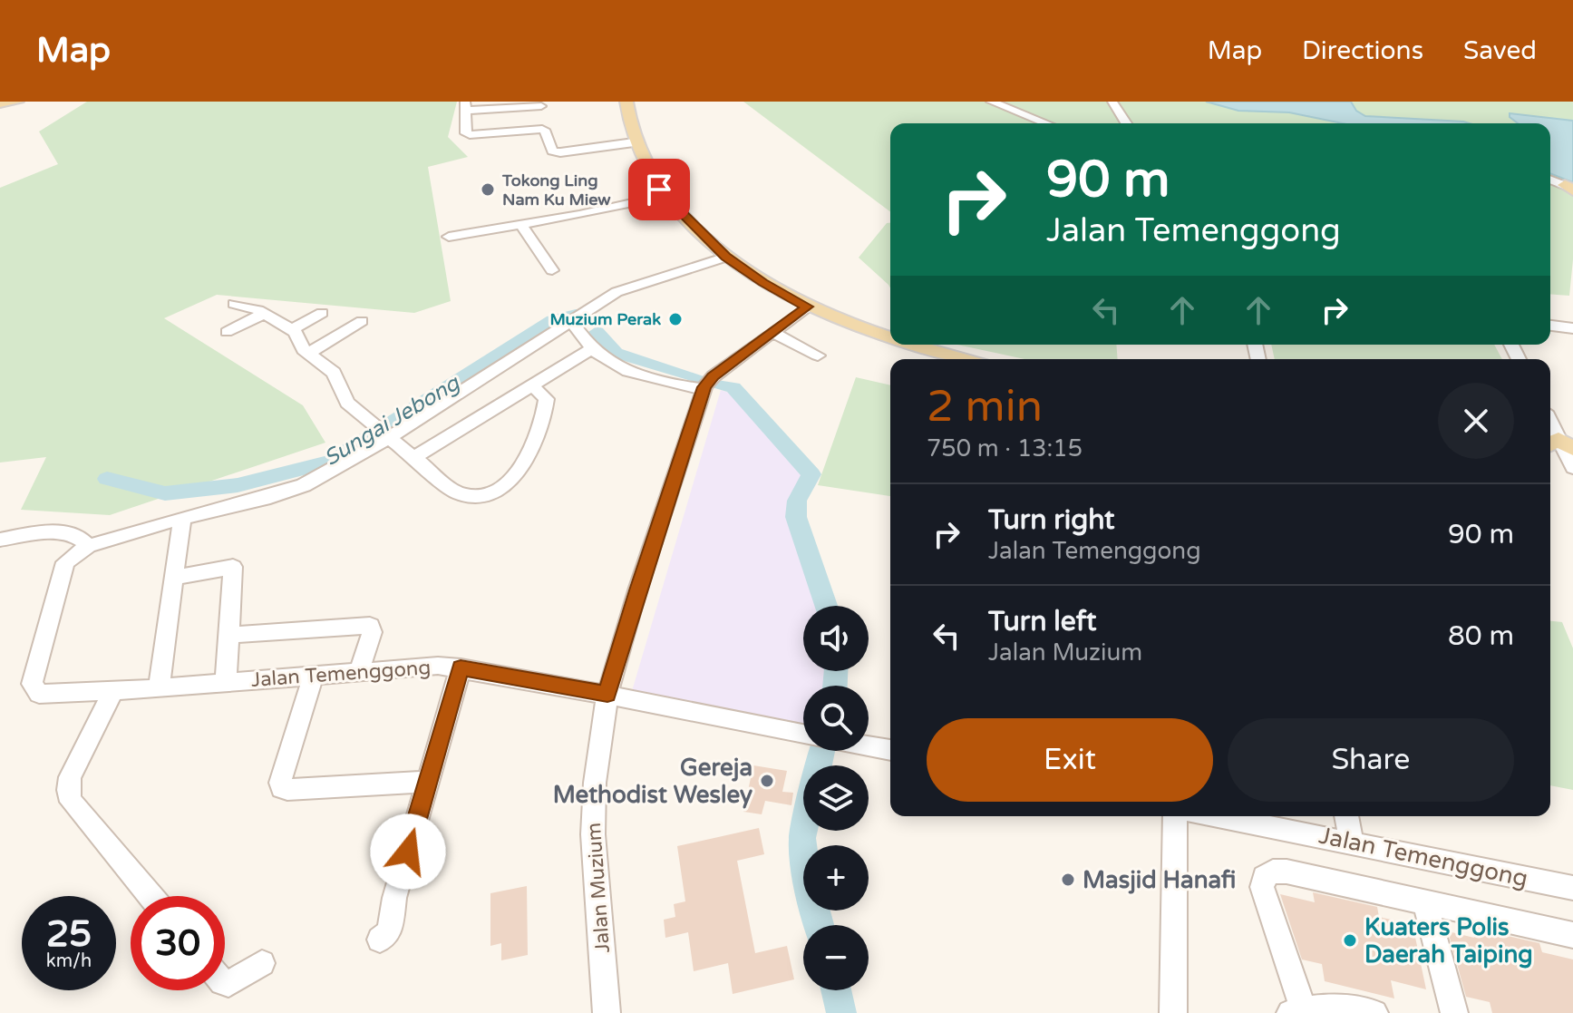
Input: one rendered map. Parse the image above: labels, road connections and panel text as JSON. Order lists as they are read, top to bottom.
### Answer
{
  "streets": {
    "street": ["Jalan Temenggong", "Jalan Muzium"]
  },
  "crossings": [
    ["Jalan Temenggong", "Jalan Muzium"]
  ],
  "water": ["Sungai Jebong"],
  "places": [
    "Tokong Ling Nam Ku Miew",
    "Muzium Perak",
    "Gereja Methodist Wesley",
    "Masjid Hanafi",
    "Kuaters Polis Daerah Taiping"
  ],
  "page": {
    "header": "Map",
    "nav": ["Map", "Directions", "Saved"],
    "turn": ["90 m", "Jalan Temenggong"],
    "heading": ["2 min", "750 m · 13:15"],
    "list": [
      {
        "name": "Turn right",
        "note": "Jalan Temenggong",
        "value": "90 m"
      },
      {
        "name": "Turn left",
        "note": "Jalan Muzium",
        "value": "80 m"
      }
    ],
    "map_buttons": ["+", "−"],
    "buttons": ["Exit", "Share"],
    "speed": "25 km/h",
    "limit": "30"
  }
}
